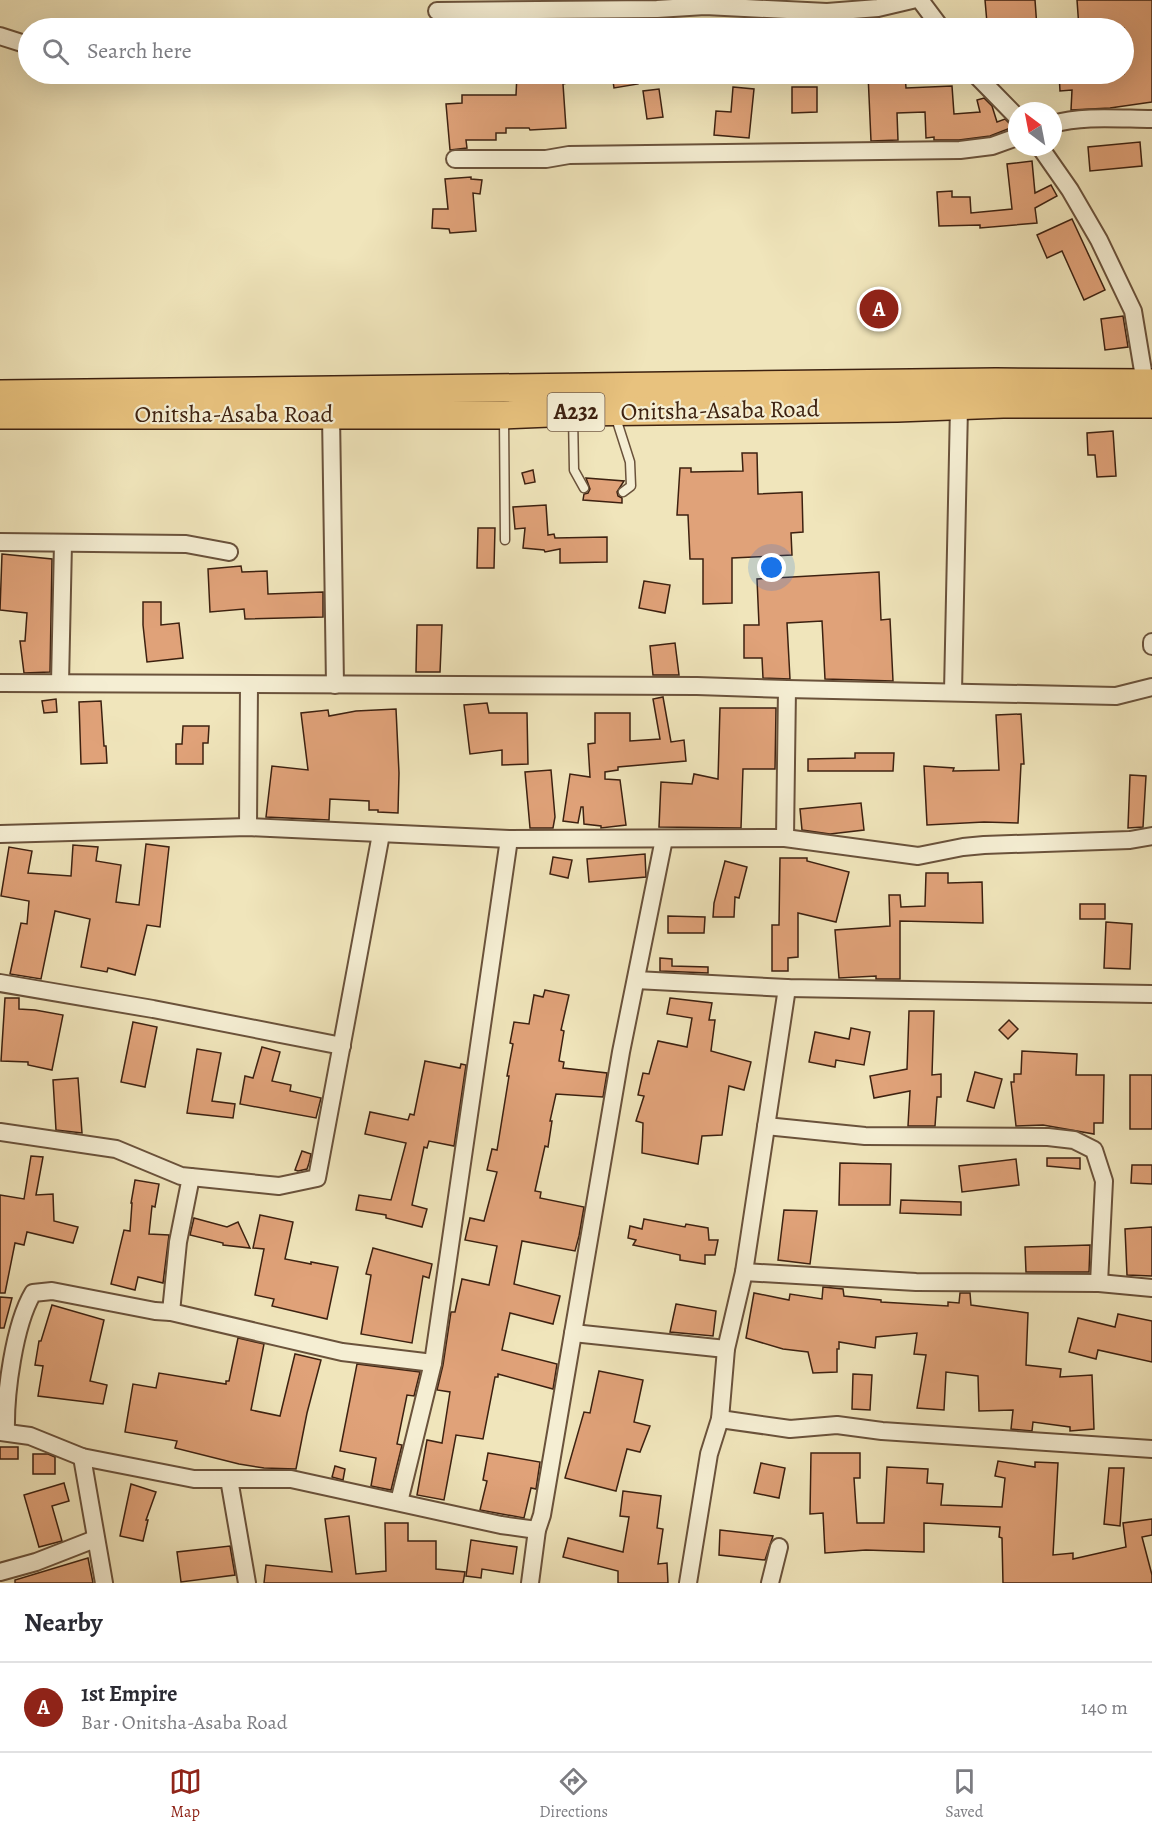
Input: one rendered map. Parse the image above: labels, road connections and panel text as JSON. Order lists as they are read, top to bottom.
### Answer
{
  "streets": {
    "highway": ["Onitsha-Asaba Road", "A232"]
  },
  "crossings": [
    ["Onitsha-Asaba Road", "A232"]
  ],
  "north": "top left",
  "page": {
    "search": "Search here",
    "pins": "A",
    "heading": "Nearby",
    "list": [
      {
        "mark": "A",
        "name": "1st Empire",
        "note": "Bar · Onitsha-Asaba Road",
        "value": "140 m"
      }
    ],
    "nav": ["Map", "Directions", "Saved"]
  }
}
